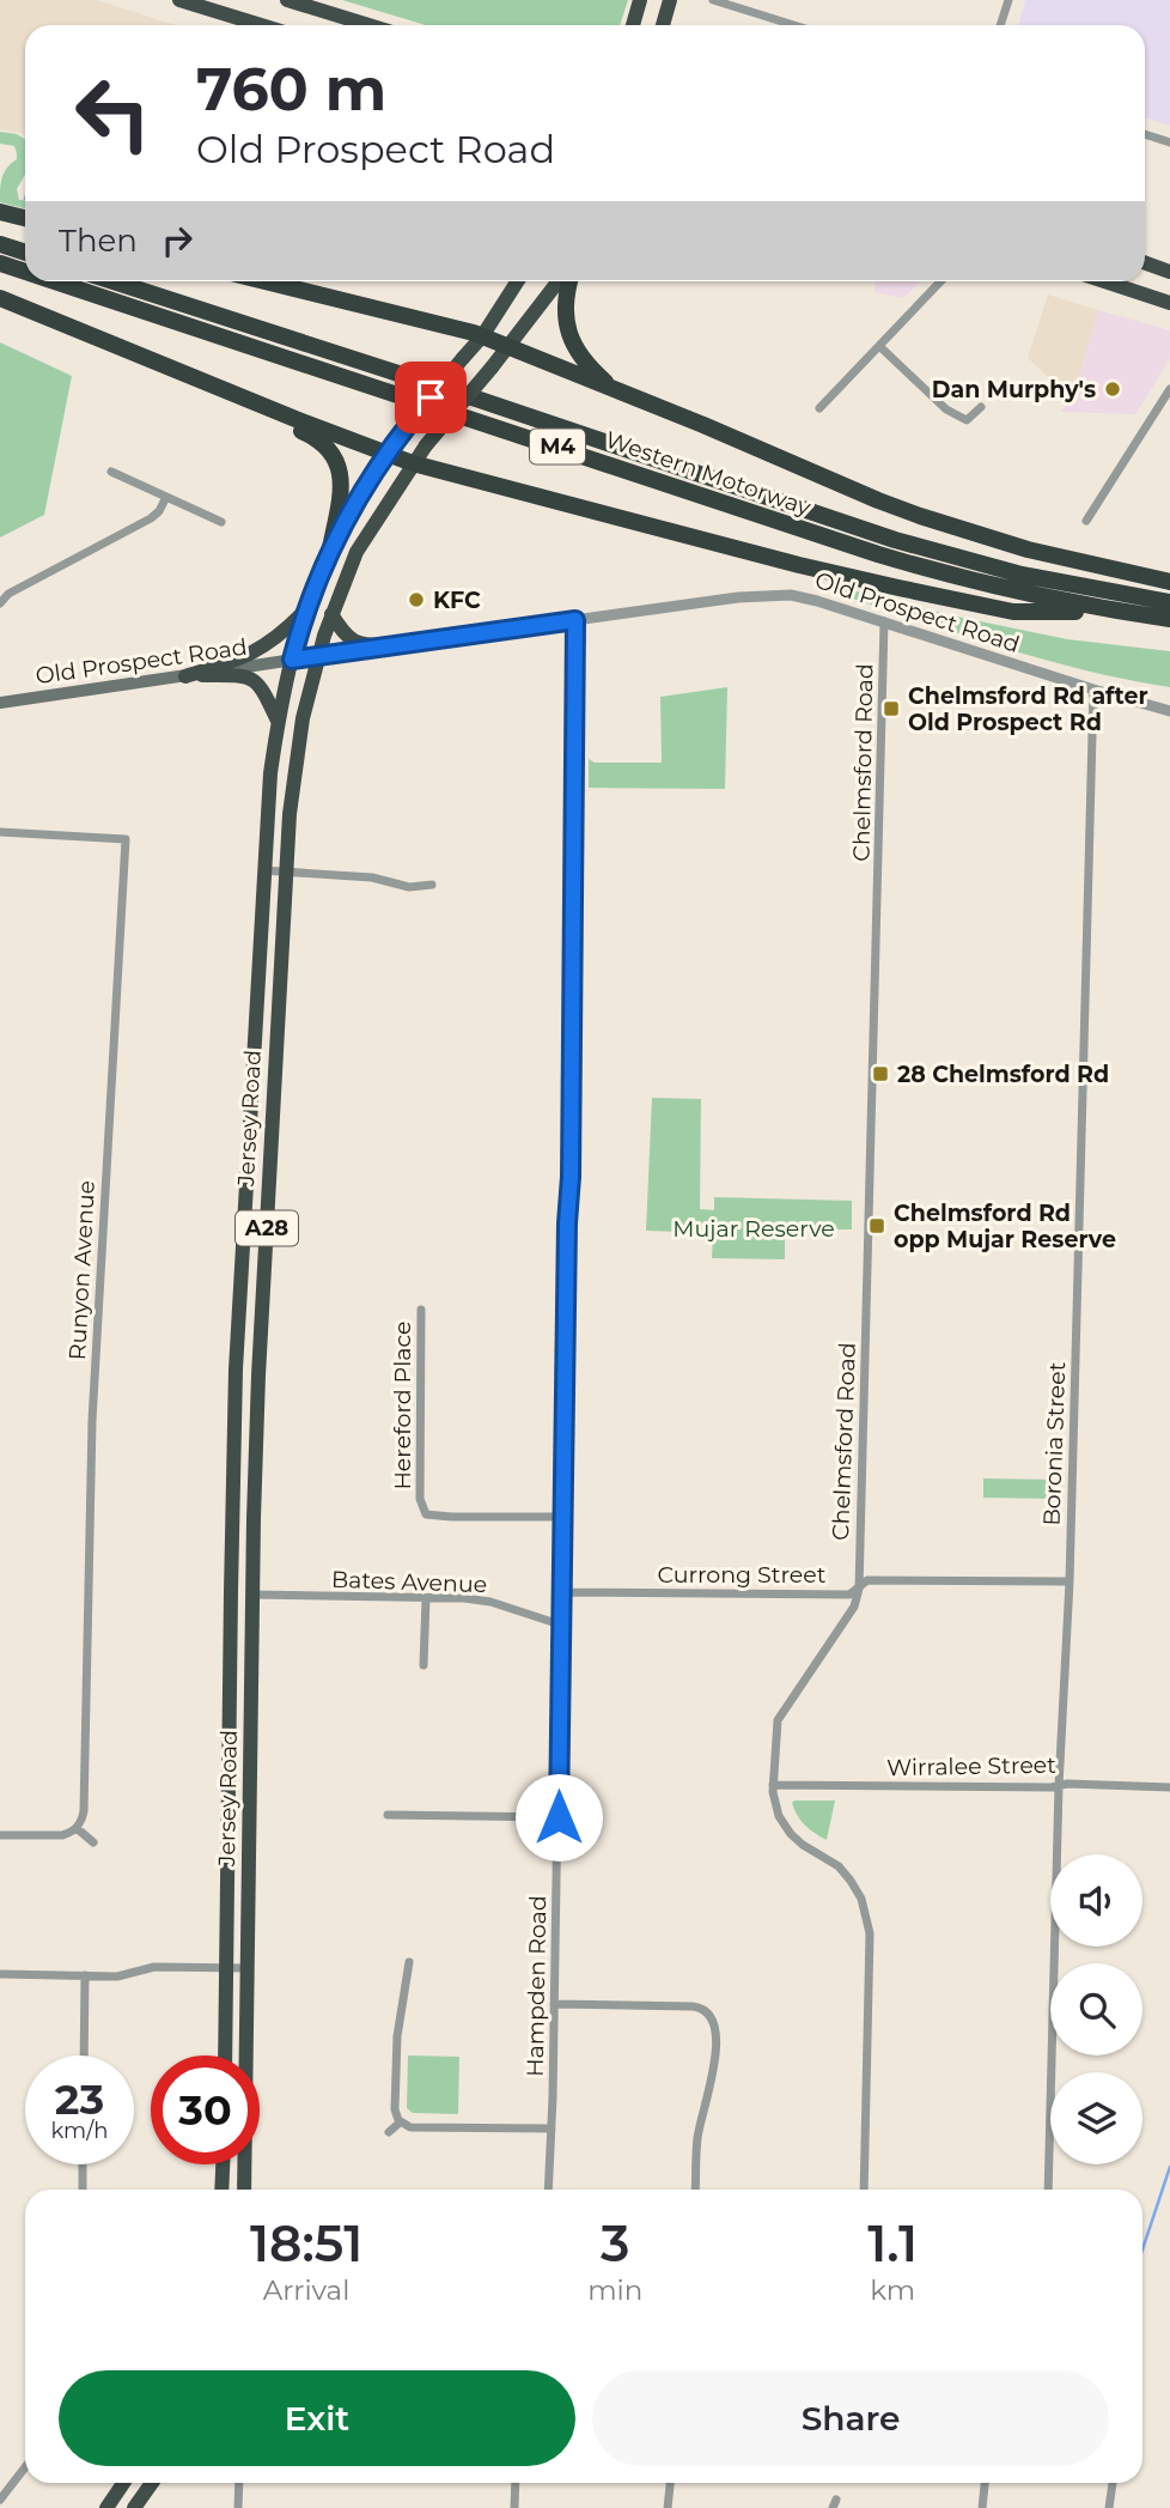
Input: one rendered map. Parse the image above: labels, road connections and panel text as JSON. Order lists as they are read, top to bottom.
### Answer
{
  "streets": {
    "highway": [
      "M4",
      "Western Motorway",
      "Jersey Road",
      "A28"
    ],
    "main road": ["Old Prospect Road"],
    "street": [
      "Chelmsford Road",
      "Runyon Avenue",
      "Hereford Place",
      "Boronia Street",
      "Currong Street",
      "Bates Avenue",
      "Wirralee Street",
      "Hampden Road"
    ]
  },
  "crossings": [
    ["Old Prospect Road", "Chelmsford Road"],
    ["Old Prospect Road", "Jersey Road"],
    ["Old Prospect Road", "Boronia Street"],
    ["Old Prospect Road", "Hampden Road"],
    ["Chelmsford Road", "Currong Street"],
    ["Chelmsford Road", "Wirralee Street"],
    ["Jersey Road", "Bates Avenue"],
    ["Hereford Place", "Hampden Road"],
    ["Boronia Street", "Currong Street"],
    ["Boronia Street", "Wirralee Street"],
    ["Currong Street", "Hampden Road"],
    ["Bates Avenue", "Hampden Road"]
  ],
  "parks": ["Mujar Reserve"],
  "places": {
    "other": ["Dan Murphy's", "KFC"],
    "transit": ["Chelmsford Rd after Old Prospect Rd", "28 Chelmsford Rd", "Chelmsford Rd opp Mujar Reserve"]
  },
  "page": {
    "turn": ["760 m", "Old Prospect Road"],
    "then": "Then",
    "speed": "23 km/h",
    "limit": "30",
    "eta": [
      "18:51",
      "Arrival",
      "3",
      "min",
      "1.1",
      "km"
    ],
    "buttons": ["Exit", "Share"]
  }
}
